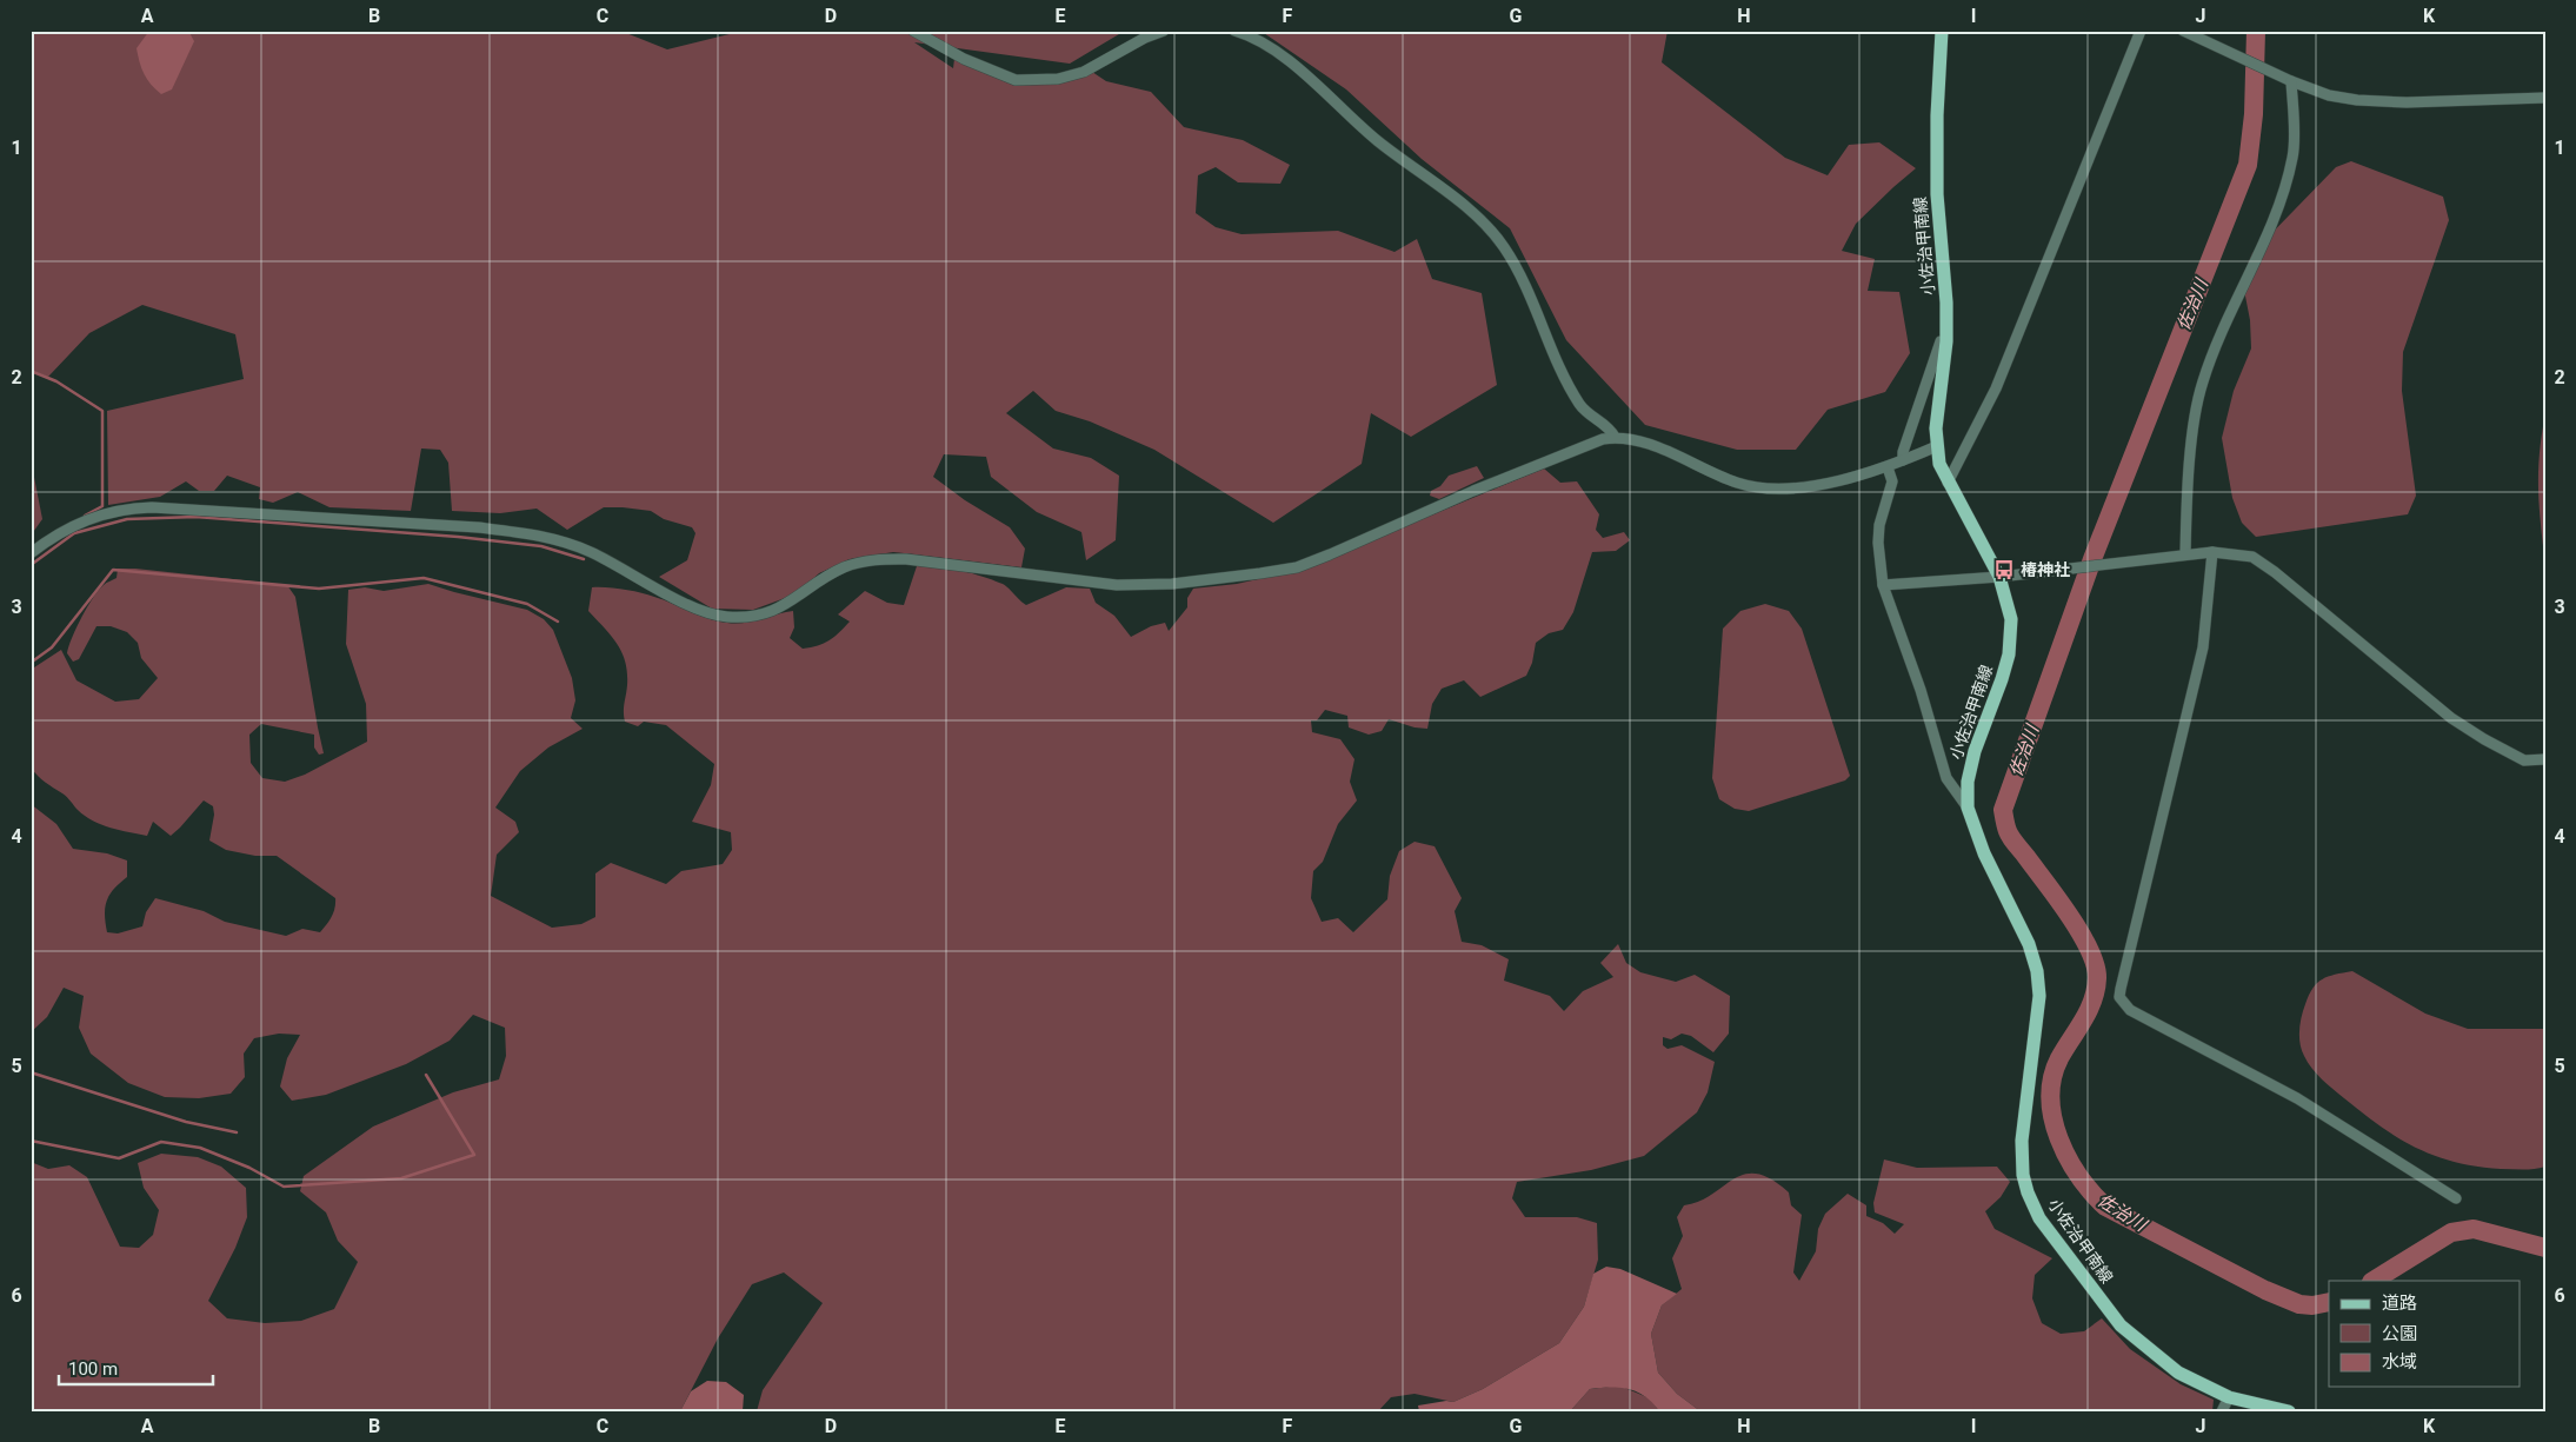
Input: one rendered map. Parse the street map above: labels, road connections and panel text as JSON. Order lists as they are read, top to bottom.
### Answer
{
  "streets": {
    "main road": ["小佐治甲南線"]
  },
  "water": ["佐治川"],
  "places": {
    "bus stop": ["椿神社"]
  },
  "legend": ["道路", "公園", "水域"],
  "scale_bar": "100 m",
  "grid": {
    "columns": [
      "A",
      "B",
      "C",
      "D",
      "E",
      "F",
      "G",
      "H",
      "I",
      "J",
      "K"
    ],
    "rows": [
      "1",
      "2",
      "3",
      "4",
      "5",
      "6"
    ]
  }
}
